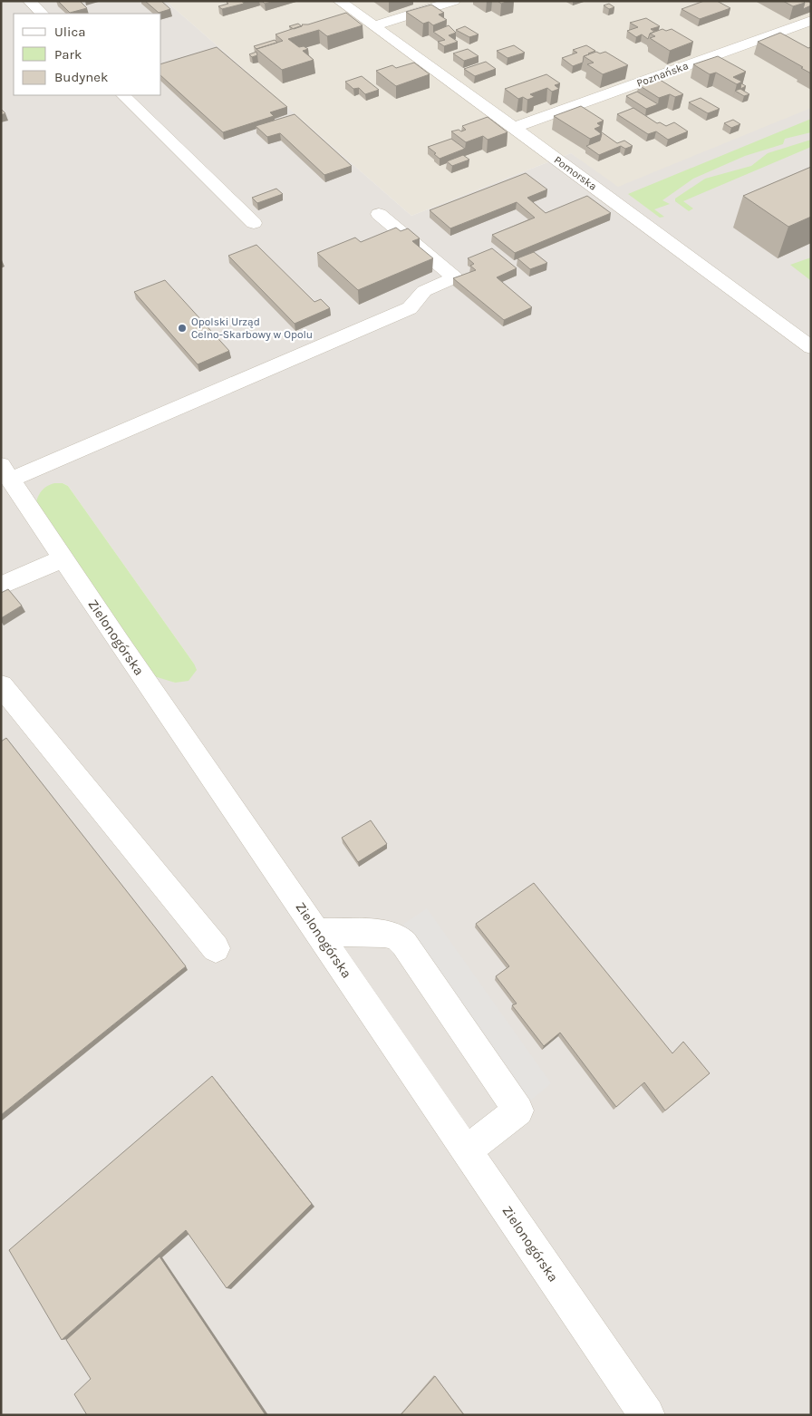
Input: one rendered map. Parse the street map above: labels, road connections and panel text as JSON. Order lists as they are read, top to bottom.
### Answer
{
  "streets": {
    "street": ["Poznańska", "Pomorska", "Zielonogórska"]
  },
  "crossings": [
    ["Poznańska", "Pomorska"]
  ],
  "places": ["Opolski Urząd Celno-Skarbowy w Opolu"],
  "legend": ["Ulica", "Park", "Budynek"]
}
